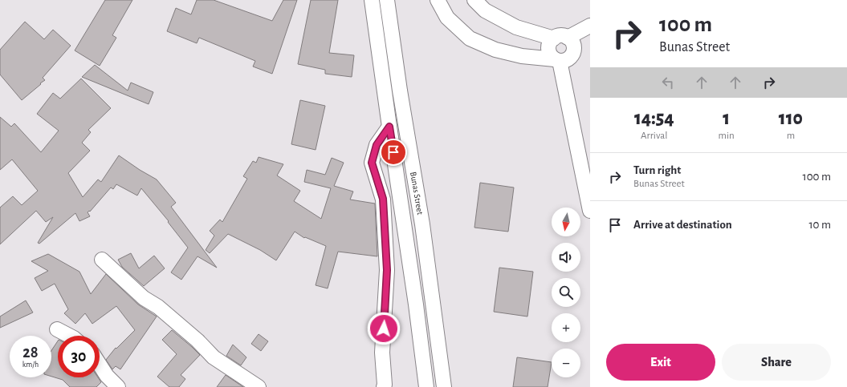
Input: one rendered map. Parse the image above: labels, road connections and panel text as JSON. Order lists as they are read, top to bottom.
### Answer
{
  "streets": {
    "street": ["Bunas Street"]
  },
  "north": "bottom",
  "page": {
    "turn": ["100 m", "Bunas Street"],
    "eta": [
      "14:54",
      "Arrival",
      "1",
      "min",
      "110",
      "m"
    ],
    "list": [
      {
        "name": "Turn right",
        "note": "Bunas Street",
        "value": "100 m"
      },
      {
        "name": "Arrive at destination",
        "value": "10 m"
      }
    ],
    "map_buttons": ["+", "−"],
    "speed": "28 km/h",
    "limit": "30",
    "buttons": ["Exit", "Share"]
  }
}
